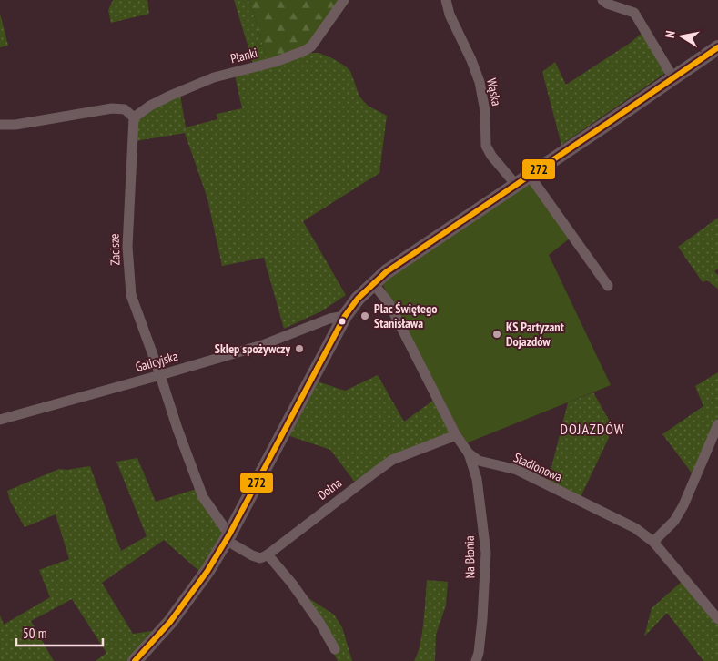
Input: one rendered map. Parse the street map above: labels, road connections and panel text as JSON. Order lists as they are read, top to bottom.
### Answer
{
  "streets": {
    "street": [
      "Płanki",
      "Wąska",
      "Zacisze",
      "Galicyjska",
      "Stadionowa",
      "Dolna",
      "Na Błonia"
    ]
  },
  "crossings": [
    ["Płanki", "Zacisze"],
    ["Zacisze", "Galicyjska"],
    ["Stadionowa", "Dolna"],
    ["Stadionowa", "Na Błonia"]
  ],
  "districts": ["DOJAZDÓW"],
  "places": ["Plac Świętego Stanisława", "KS Partyzant Dojazdów", "Sklep spożywczy"],
  "lines": ["transit line 272"],
  "scale_bar": "50 m",
  "north": "left"
}
